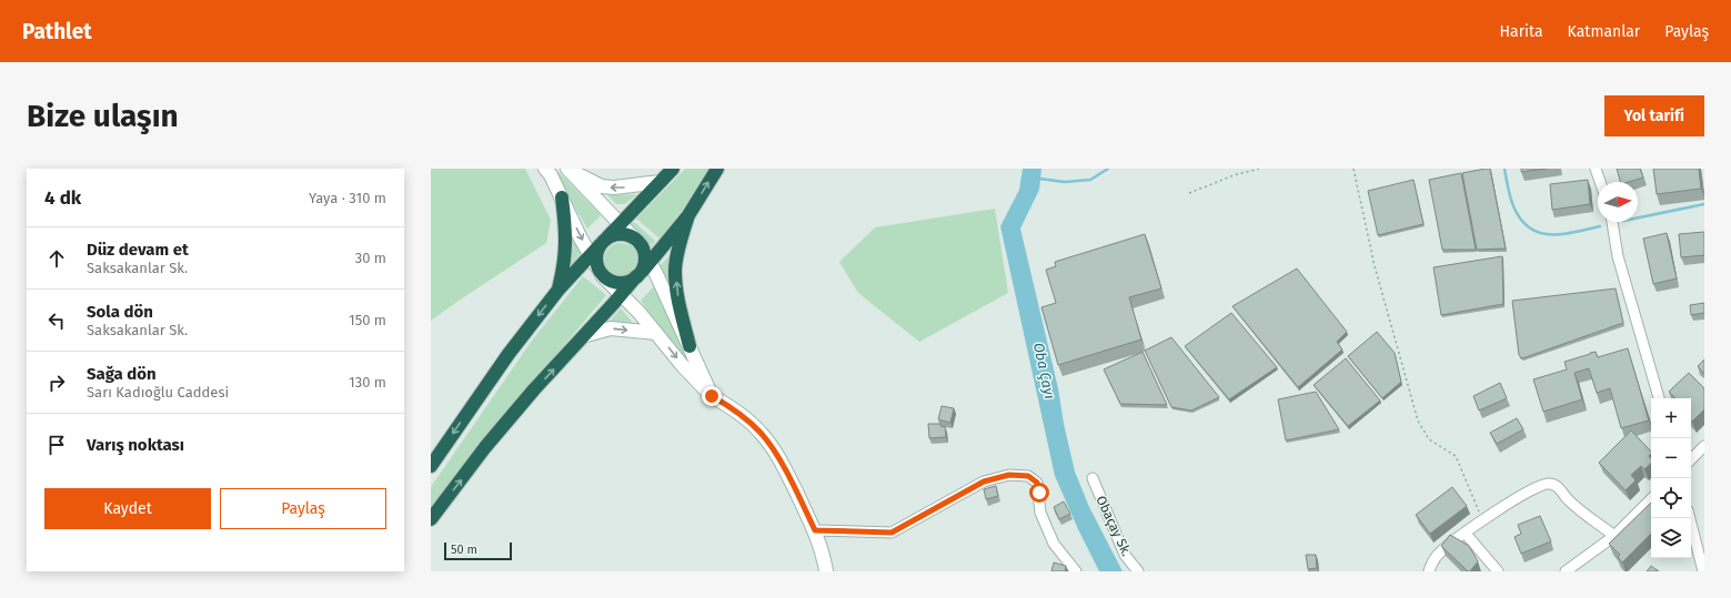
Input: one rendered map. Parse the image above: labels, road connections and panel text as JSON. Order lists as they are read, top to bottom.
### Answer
{
  "streets": {
    "street": ["Obaçay Sk."]
  },
  "water": ["Oba Çayı"],
  "scale_bar": "50 m",
  "north": "right",
  "page": {
    "header": "Pathlet",
    "nav": ["Harita", "Katmanlar", "Paylaş"],
    "buttons": [
      "Yol tarifi",
      ["Kaydet", "Paylaş"]
    ],
    "title": "Bize ulaşın",
    "heading": ["4 dk", "Yaya · 310 m"],
    "list": [
      ["Düz devam et", "Saksakanlar Sk.", "30 m"],
      ["Sola dön", "Saksakanlar Sk.", "150 m"],
      ["Sağa dön", "Sarı Kadıoğlu Caddesi", "130 m"],
      "Varış noktası"
    ],
    "map_buttons": ["+", "−"],
    "scale": "50 m"
  }
}
